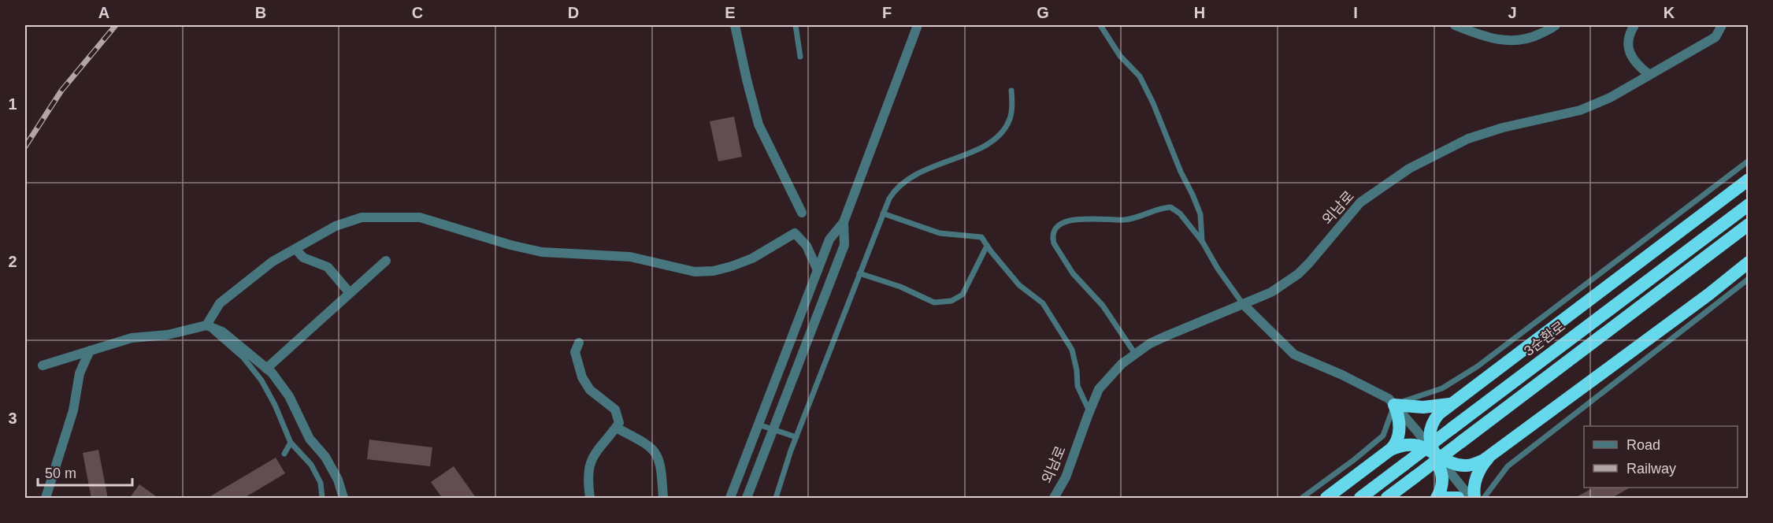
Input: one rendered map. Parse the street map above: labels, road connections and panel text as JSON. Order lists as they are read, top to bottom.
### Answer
{
  "streets": {
    "highway": ["3순환로"],
    "street": ["외남로"]
  },
  "legend": ["Road", "Railway"],
  "scale_bar": "50 m",
  "grid": {
    "columns": [
      "A",
      "B",
      "C",
      "D",
      "E",
      "F",
      "G",
      "H",
      "I",
      "J",
      "K"
    ],
    "rows": ["1", "2", "3"]
  }
}
